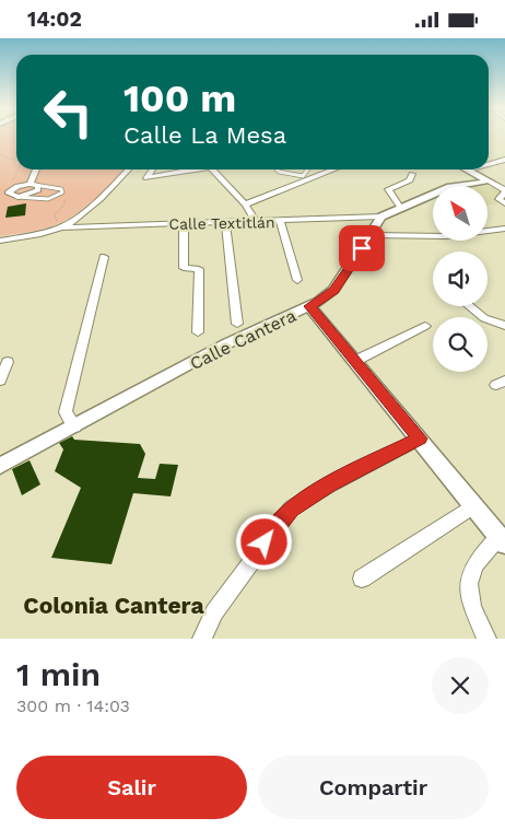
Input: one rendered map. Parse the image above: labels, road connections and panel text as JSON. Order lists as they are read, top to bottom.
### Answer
{
  "streets": {
    "street": ["Calle Textitlán", "Calle Cantera"]
  },
  "crossings": [
    ["Calle Textitlán", "Calle Cantera"]
  ],
  "districts": ["Colonia Cantera"],
  "north": "top left",
  "page": {
    "status": "14:02",
    "turn": ["100 m", "Calle La Mesa"],
    "heading": ["1 min", "300 m · 14:03"],
    "buttons": ["Salir", "Compartir"]
  }
}
